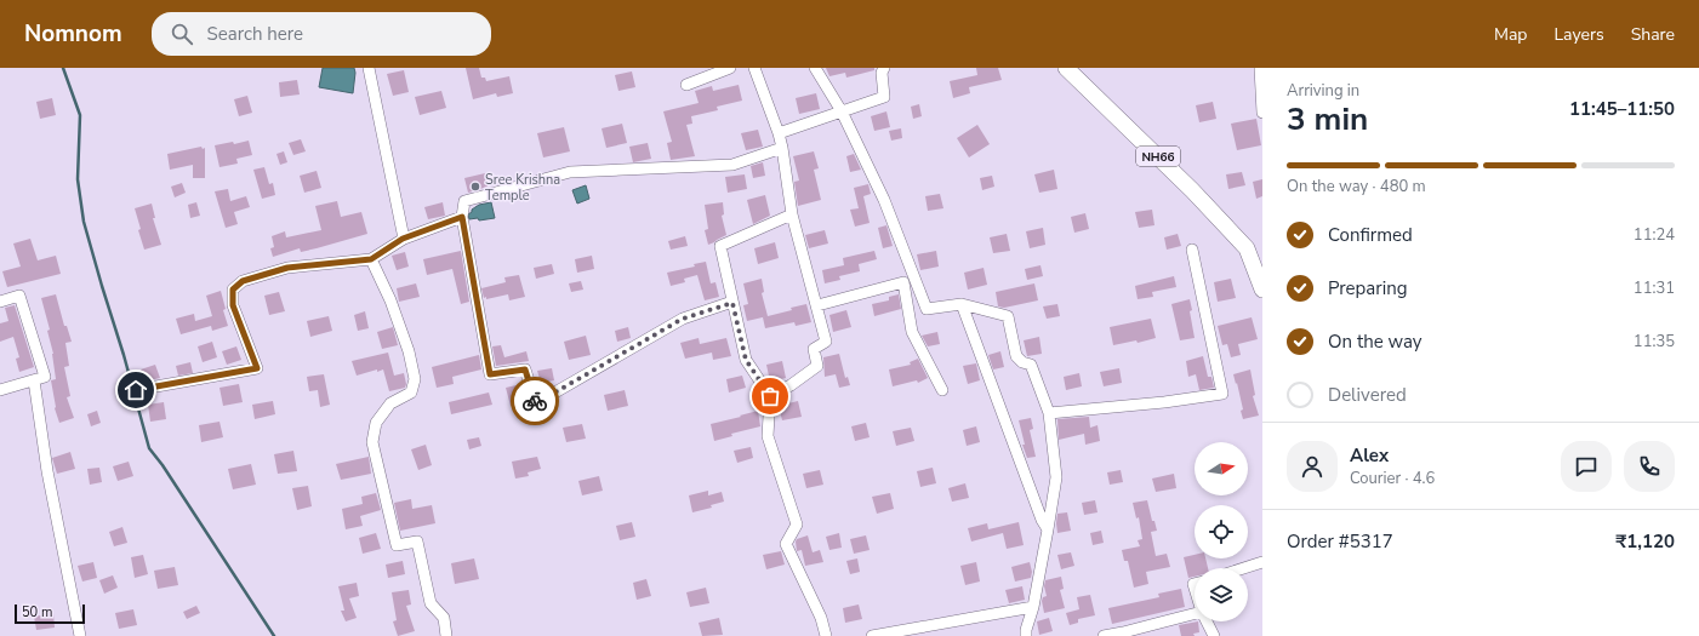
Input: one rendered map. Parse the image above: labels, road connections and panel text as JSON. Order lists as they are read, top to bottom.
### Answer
{
  "streets": {
    "highway": ["NH66"]
  },
  "places": ["Sree Krishna Temple"],
  "scale_bar": "50 m",
  "north": "right",
  "page": {
    "header": "Nomnom",
    "search": "Search here",
    "nav": ["Map", "Layers", "Share"],
    "heading": ["3 min", "Arriving in", "11:45–11:50"],
    "panel": [
      "Alex",
      "Courier · 4.6",
      "Order #5317",
      "₹1,120"
    ],
    "bar": "On the way · 480 m",
    "list": [
      ["Confirmed", "11:24"],
      ["Preparing", "11:31"],
      ["On the way", "11:35"],
      "Delivered"
    ],
    "scale": "50 m"
  }
}
